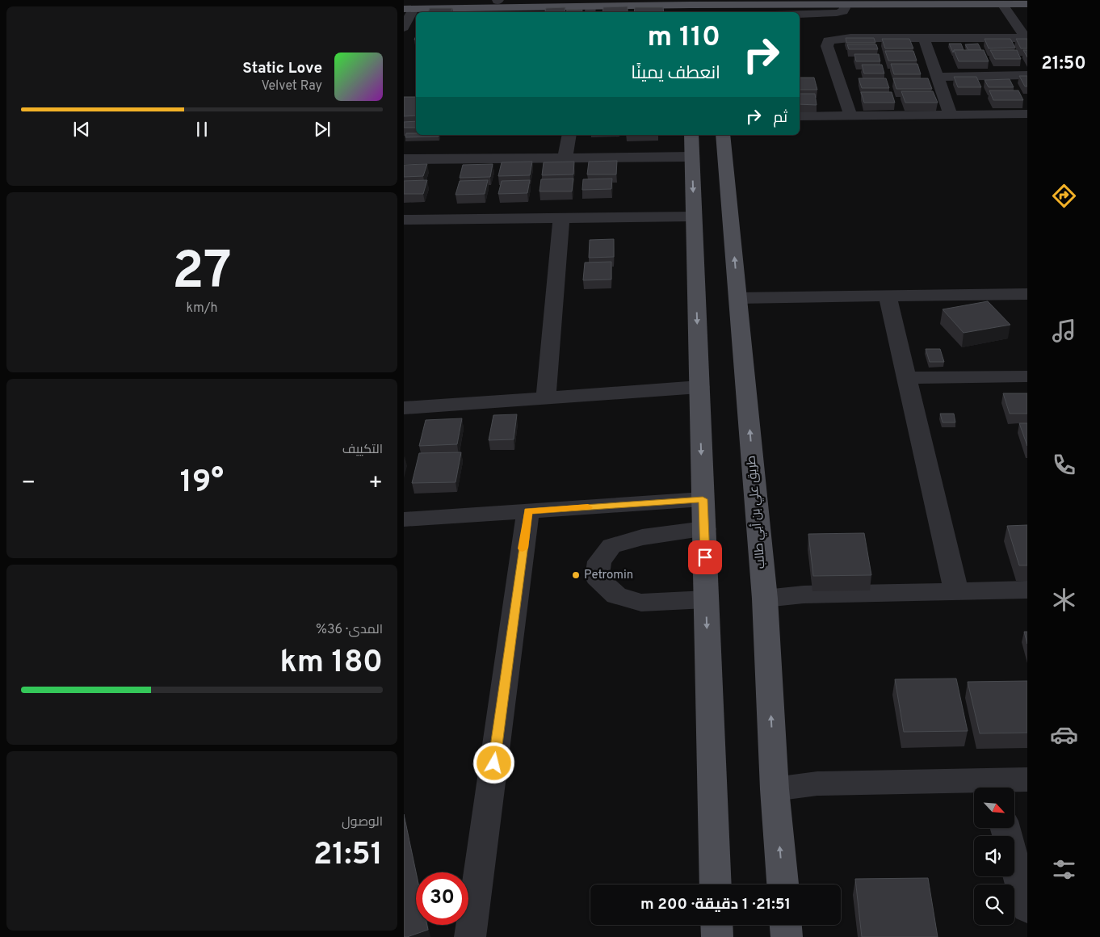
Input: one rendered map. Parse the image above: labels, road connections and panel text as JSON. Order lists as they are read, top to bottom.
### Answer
{
  "streets": {
    "main road": ["طريق علي بن أبي طالب"]
  },
  "places": ["Petromin"],
  "north": "bottom right",
  "page": {
    "tabs": "21:50",
    "turn": ["110 m", "انعطف يمينًا"],
    "song": ["Static Love", "Velvet Ray"],
    "then": "ثم",
    "tile": [
      ["27", "km/h"],
      "التكييف",
      ["المدى · 36%", "180 km"],
      ["الوصول", "21:51"]
    ],
    "heat": ["−", "19°", "+"],
    "limit": "30",
    "trip": "21:51 · 1 دقيقة · 200 m"
  }
}
